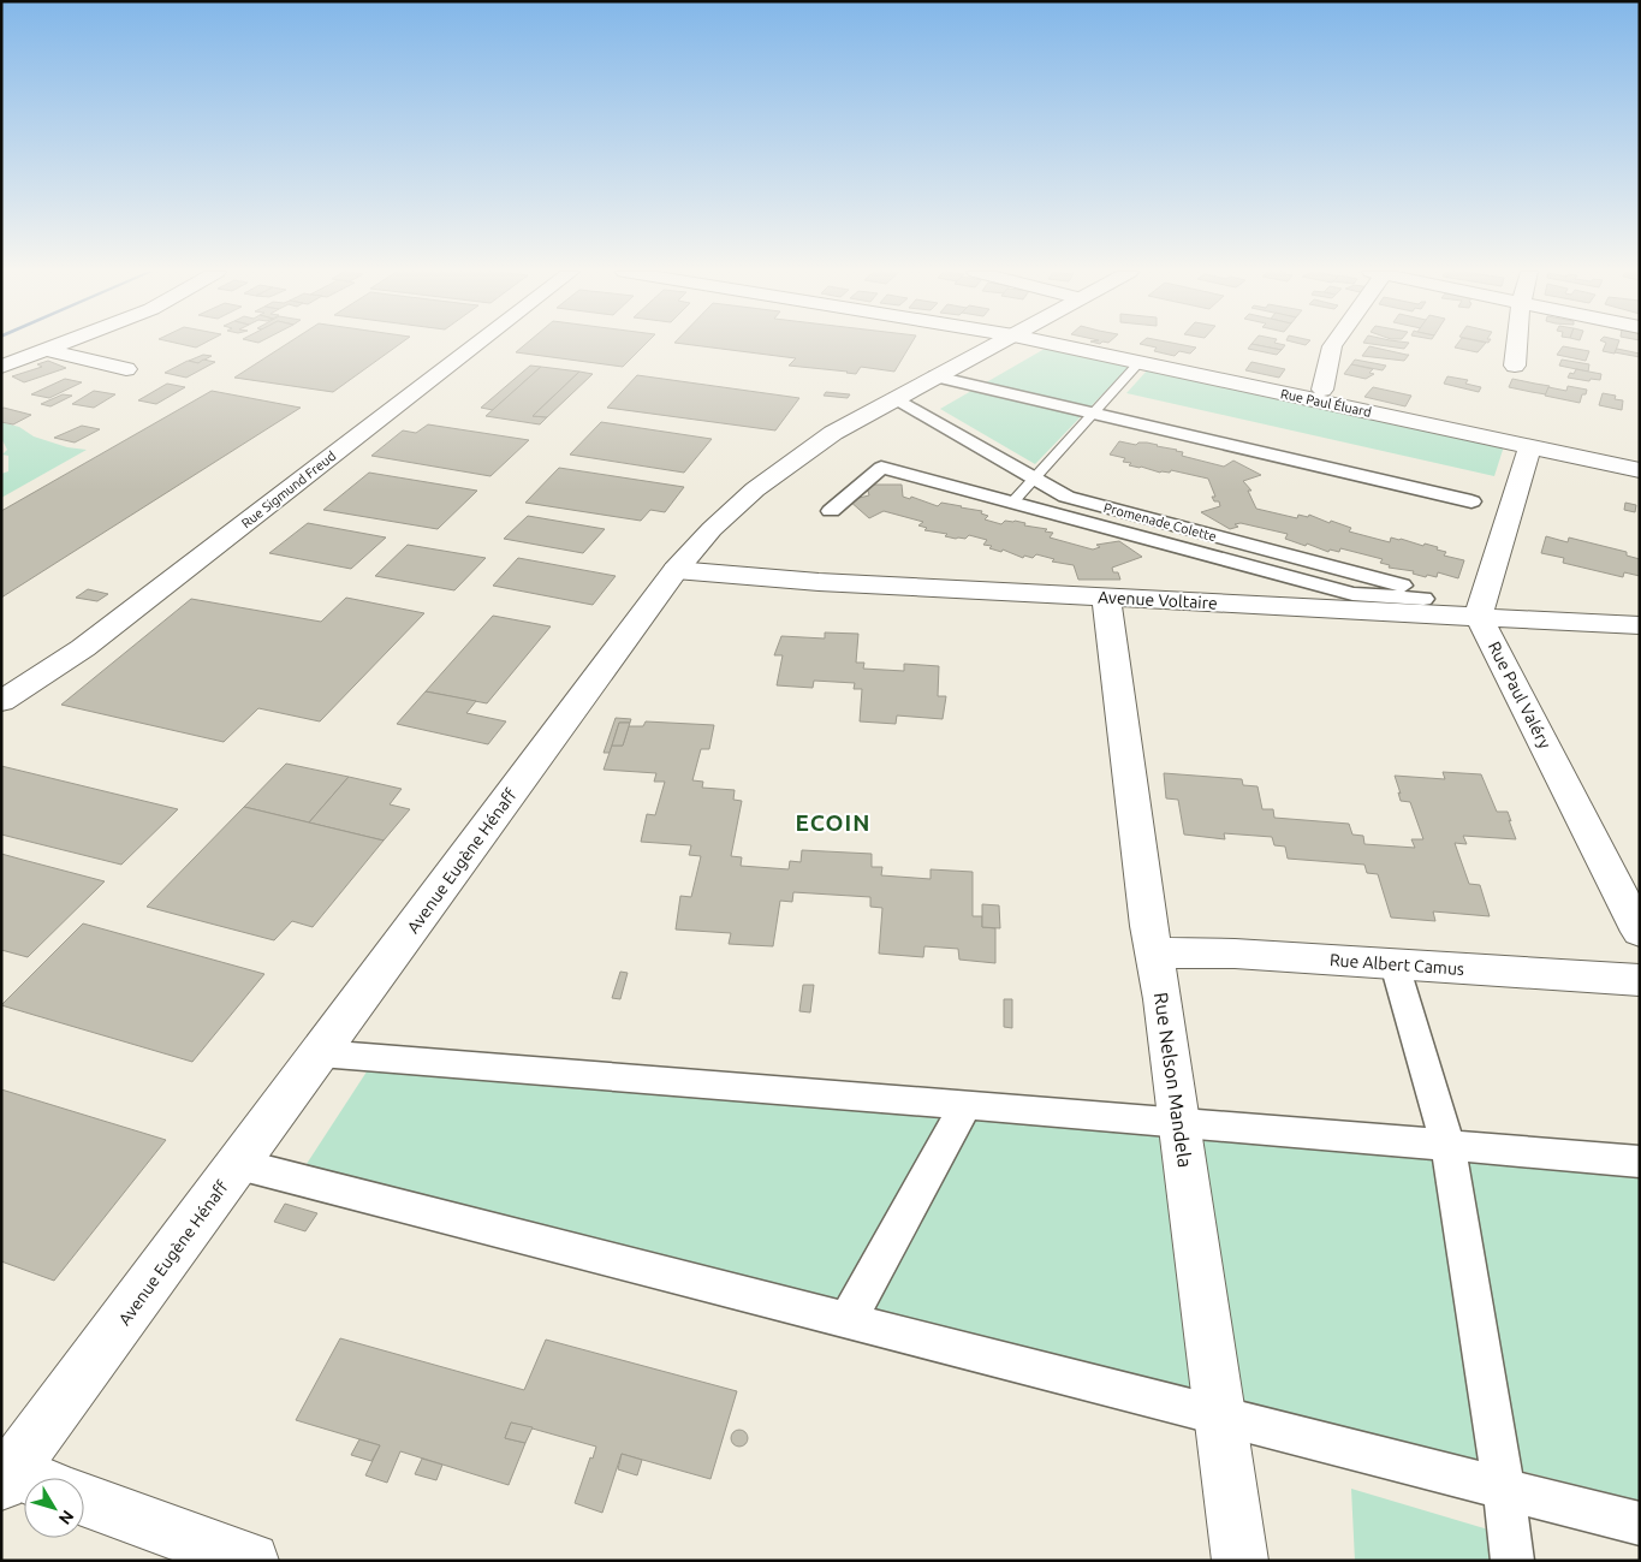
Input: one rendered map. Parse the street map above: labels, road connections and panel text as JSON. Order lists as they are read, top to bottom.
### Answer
{
  "streets": {
    "street": [
      "Rue Paul Éluard",
      "Rue Sigmund Freud",
      "Promenade Colette",
      "Avenue Voltaire",
      "Rue Paul Valéry",
      "Avenue Eugène Hénaff",
      "Rue Albert Camus",
      "Rue Nelson Mandela"
    ]
  },
  "crossings": [
    ["Promenade Colette", "Avenue Voltaire"],
    ["Promenade Colette", "Avenue Eugène Hénaff"],
    ["Avenue Voltaire", "Rue Paul Valéry"],
    ["Avenue Voltaire", "Avenue Eugène Hénaff"],
    ["Avenue Voltaire", "Rue Nelson Mandela"],
    ["Rue Albert Camus", "Rue Nelson Mandela"]
  ],
  "districts": ["ECOIN"],
  "north": "bottom right"
}
